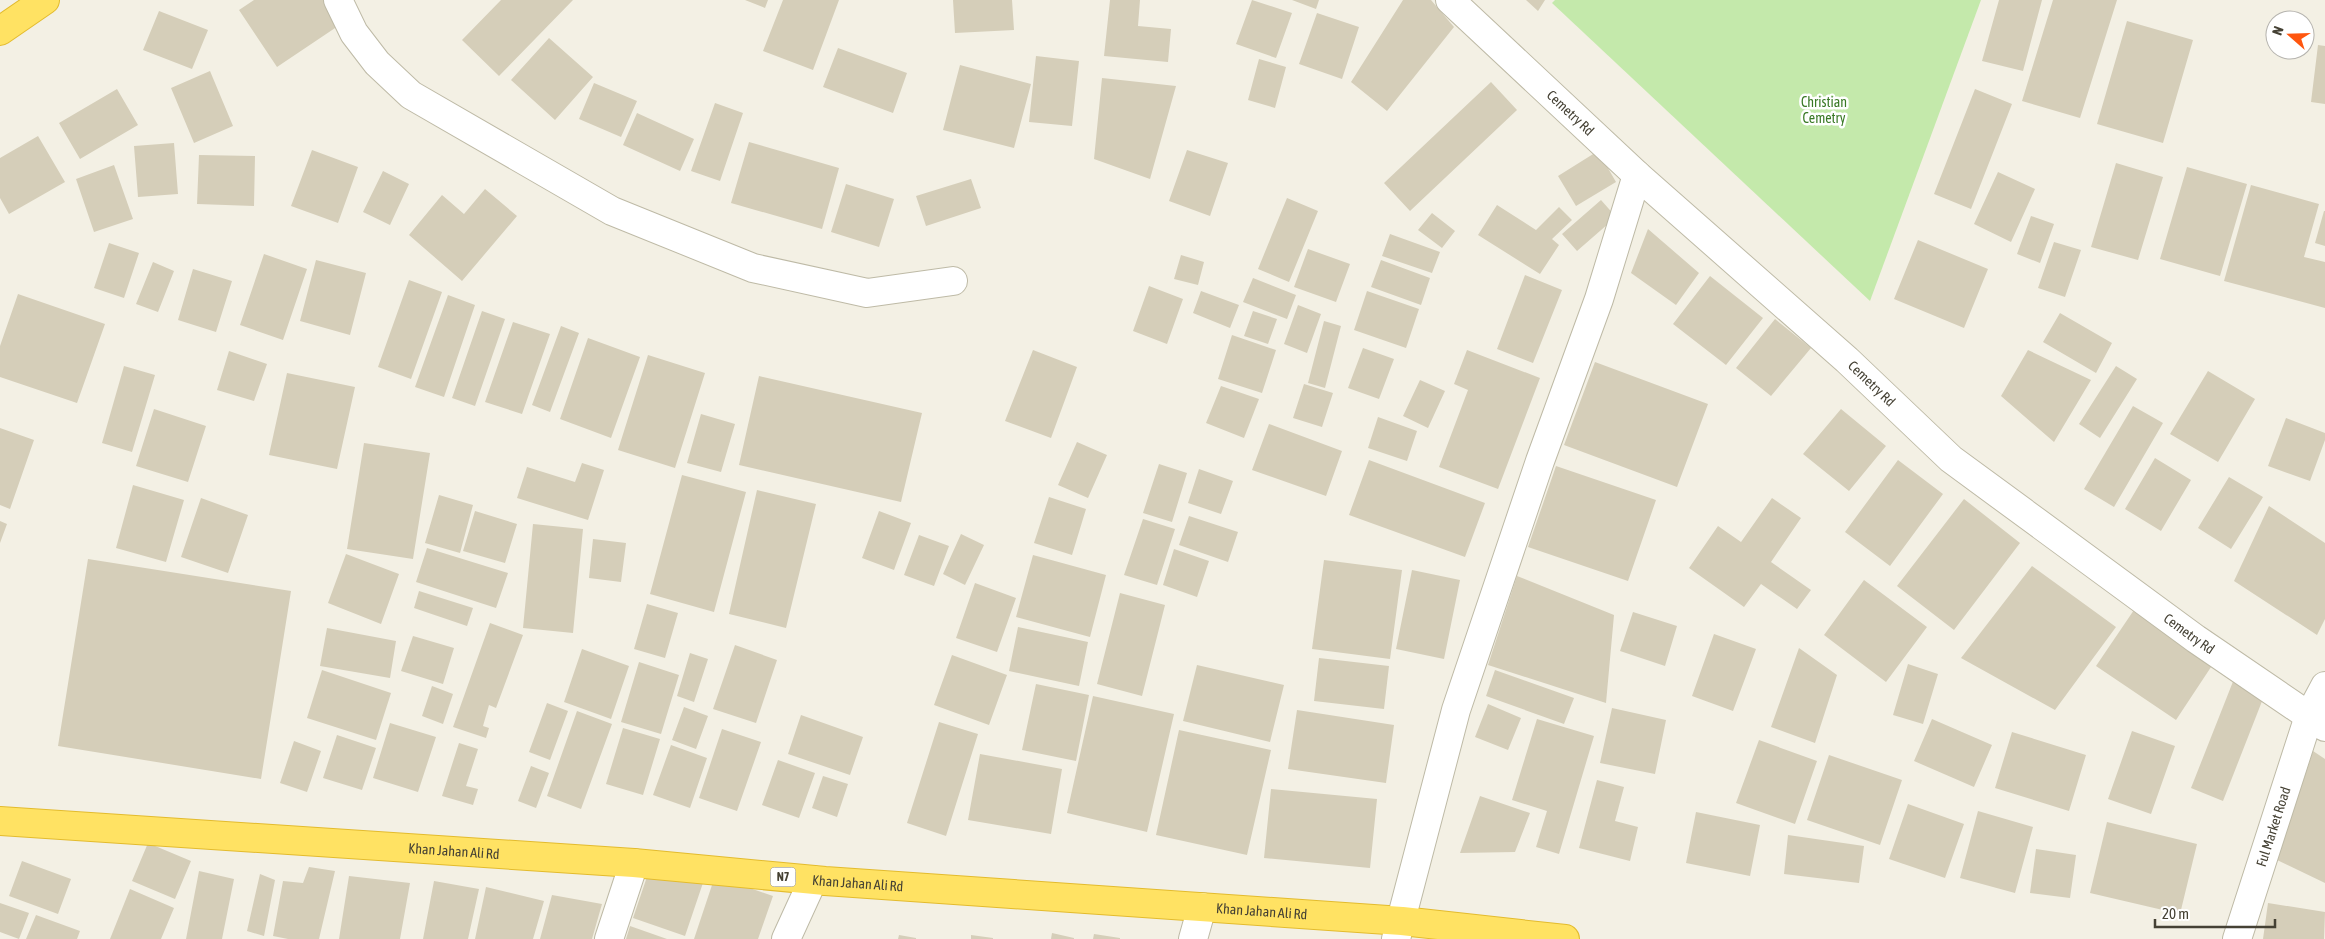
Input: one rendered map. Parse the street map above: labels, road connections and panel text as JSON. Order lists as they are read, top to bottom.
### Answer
{
  "streets": {
    "highway": ["Khan Jahan Ali Rd", "N7"],
    "street": ["Cemetry Rd", "Ful Market Road"]
  },
  "crossings": [
    ["Cemetry Rd", "Ful Market Road"]
  ],
  "parks": ["Christian Cemetry"],
  "scale_bar": "20 m",
  "north": "left"
}
